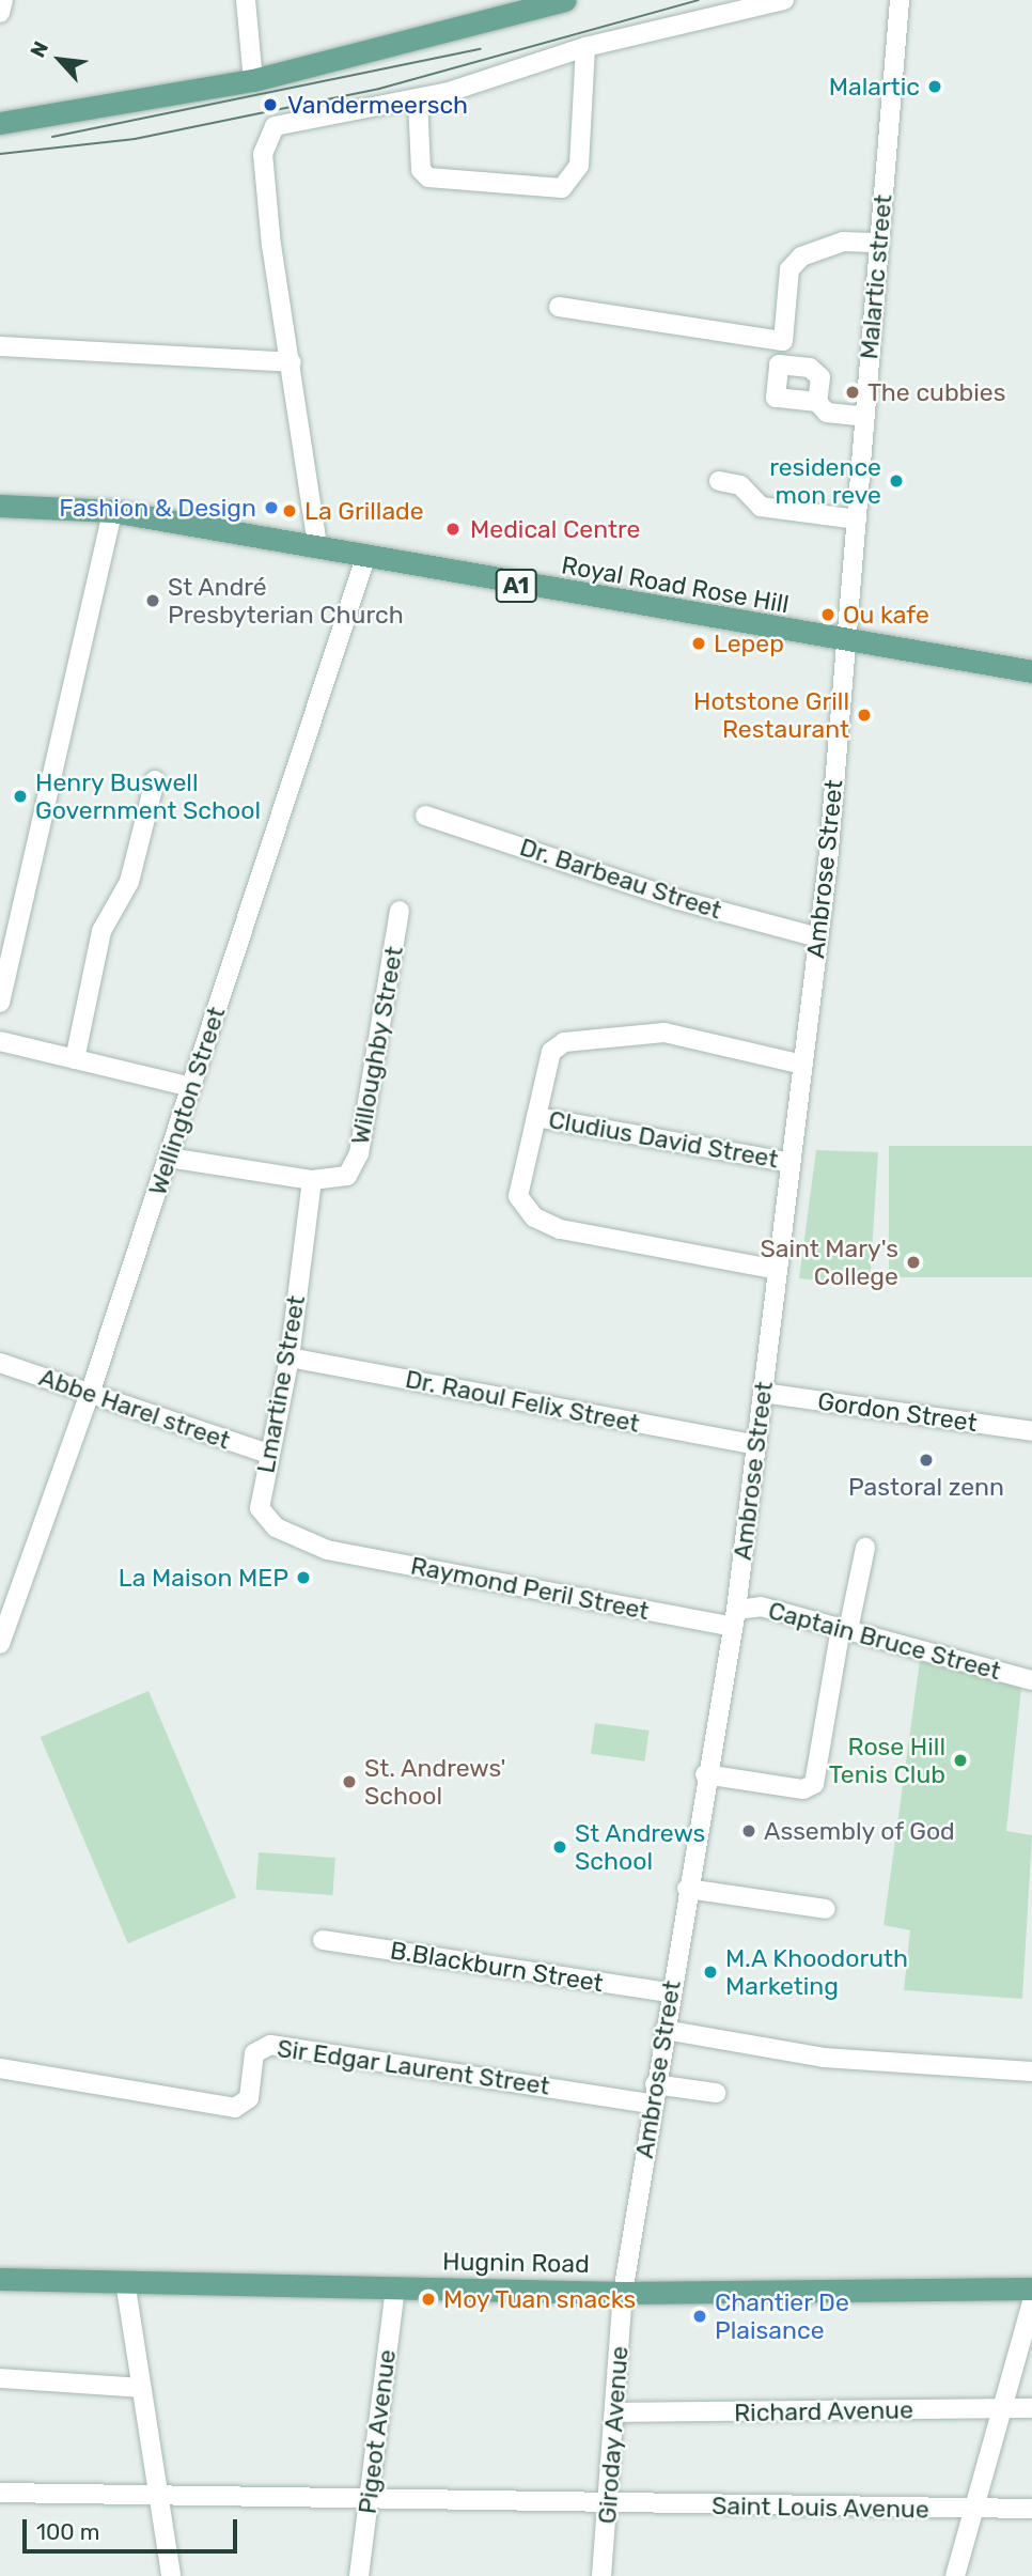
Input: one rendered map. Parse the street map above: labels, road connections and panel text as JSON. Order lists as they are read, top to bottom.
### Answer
{
  "streets": {
    "main road": ["Royal Road Rose Hill", "A1", "Hugnin Road"],
    "street": [
      "Malartic street",
      "Ambrose Street",
      "Dr. Barbeau Street",
      "Willoughby Street",
      "Wellington Street",
      "Cludius David Street",
      "Lmartine Street",
      "Dr. Raoul Felix Street",
      "Abbe Harel street",
      "Gordon Street",
      "Raymond Peril Street",
      "Captain Bruce Street",
      "B.Blackburn Street",
      "Sir Edgar Laurent Street",
      "Richard Avenue",
      "Pigeot Avenue",
      "Giroday Avenue",
      "Saint Louis Avenue"
    ]
  },
  "crossings": [
    ["Malartic street", "Royal Road Rose Hill"],
    ["Malartic street", "Ambrose Street"],
    ["Royal Road Rose Hill", "Ambrose Street"],
    ["Royal Road Rose Hill", "Wellington Street"],
    ["Ambrose Street", "Dr. Barbeau Street"],
    ["Ambrose Street", "Cludius David Street"],
    ["Ambrose Street", "Dr. Raoul Felix Street"],
    ["Ambrose Street", "Gordon Street"],
    ["Ambrose Street", "Raymond Peril Street"],
    ["Ambrose Street", "Captain Bruce Street"],
    ["Ambrose Street", "B.Blackburn Street"],
    ["Ambrose Street", "Sir Edgar Laurent Street"],
    ["Ambrose Street", "Hugnin Road"],
    ["Ambrose Street", "Giroday Avenue"],
    ["Willoughby Street", "Wellington Street"],
    ["Willoughby Street", "Lmartine Street"],
    ["Wellington Street", "Abbe Harel street"],
    ["Lmartine Street", "Dr. Raoul Felix Street"],
    ["Lmartine Street", "Abbe Harel street"],
    ["Lmartine Street", "Raymond Peril Street"],
    ["Raymond Peril Street", "Captain Bruce Street"],
    ["Hugnin Road", "Pigeot Avenue"],
    ["Hugnin Road", "Giroday Avenue"],
    ["Richard Avenue", "Giroday Avenue"],
    ["Pigeot Avenue", "Saint Louis Avenue"],
    ["Giroday Avenue", "Saint Louis Avenue"]
  ],
  "places": [
    "Malartic",
    "Vandermeersch",
    "The cubbies",
    "residence mon reve",
    "Fashion & Design",
    "La Grillade",
    "Medical Centre",
    "St André Presbyterian Church",
    "Ou kafe",
    "Lepep",
    "Hotstone Grill Restaurant",
    "Henry Buswell Government School",
    "Saint Mary's College",
    "Pastoral zenn",
    "La Maison MEP",
    "Rose Hill Tenis Club",
    "St. Andrews' School",
    "Assembly of God",
    "St Andrews School",
    "M.A Khoodoruth Marketing",
    "Moy Tuan snacks",
    "Chantier De Plaisance"
  ],
  "scale_bar": "100 m",
  "north": "top left"
}
